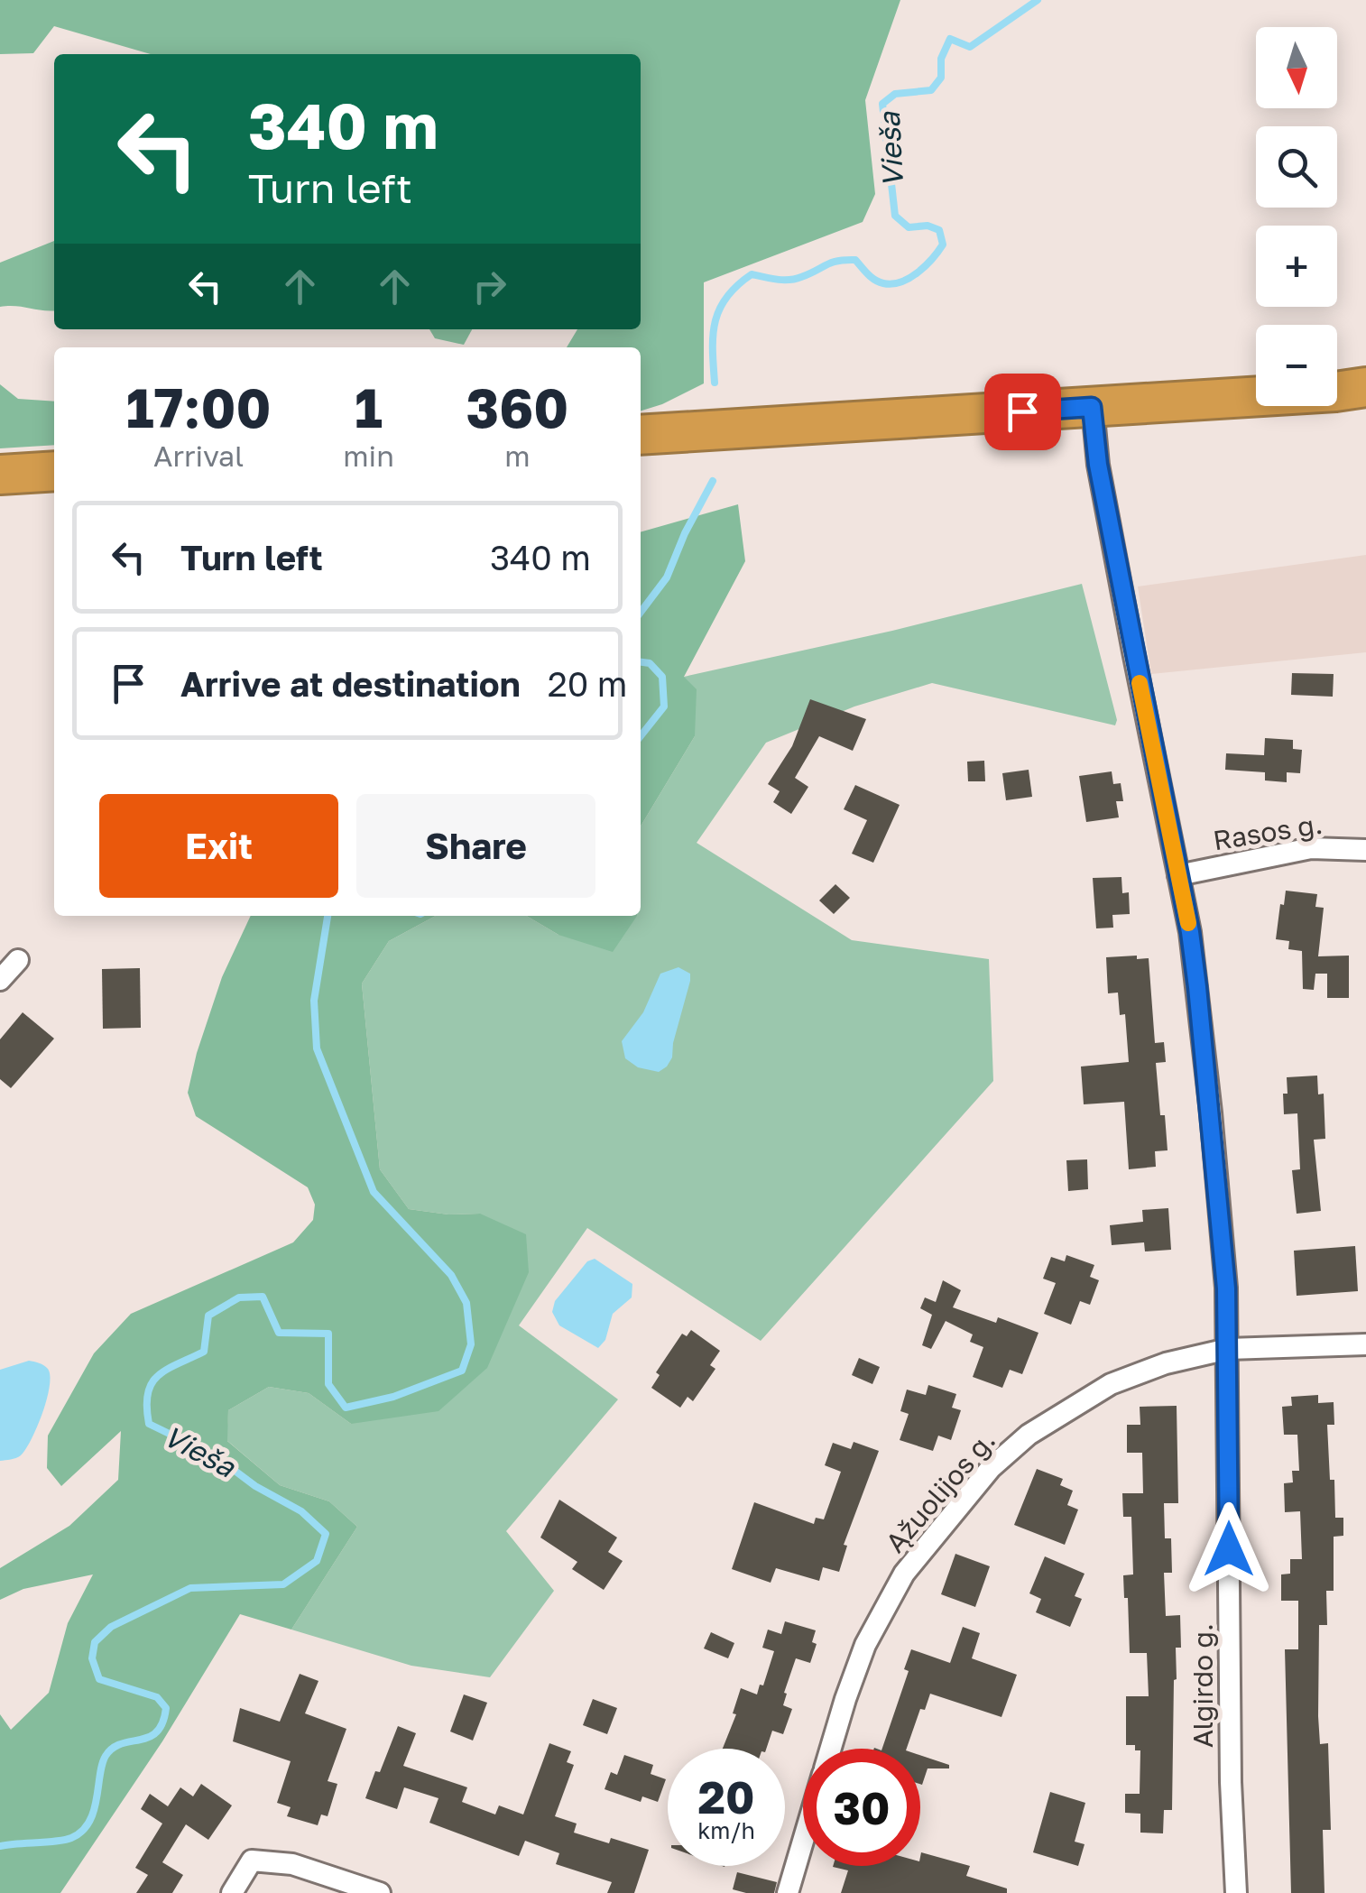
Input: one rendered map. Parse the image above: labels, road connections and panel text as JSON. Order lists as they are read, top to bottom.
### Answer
{
  "streets": {
    "street": ["Rasos g.", "Ąžuolijos g.", "Algirdo g."]
  },
  "crossings": [
    ["Rasos g.", "Algirdo g."],
    ["Ąžuolijos g.", "Algirdo g."]
  ],
  "water": ["Vieša"],
  "north": "bottom",
  "page": {
    "map_buttons": ["+", "−"],
    "turn": ["340 m", "Turn left"],
    "eta": [
      "17:00",
      "Arrival",
      "1",
      "min",
      "360",
      "m"
    ],
    "list": [
      {
        "name": "Turn left",
        "value": "340 m"
      },
      {
        "name": "Arrive at destination",
        "value": "20 m"
      }
    ],
    "buttons": ["Exit", "Share"],
    "speed": "20 km/h",
    "limit": "30"
  }
}
